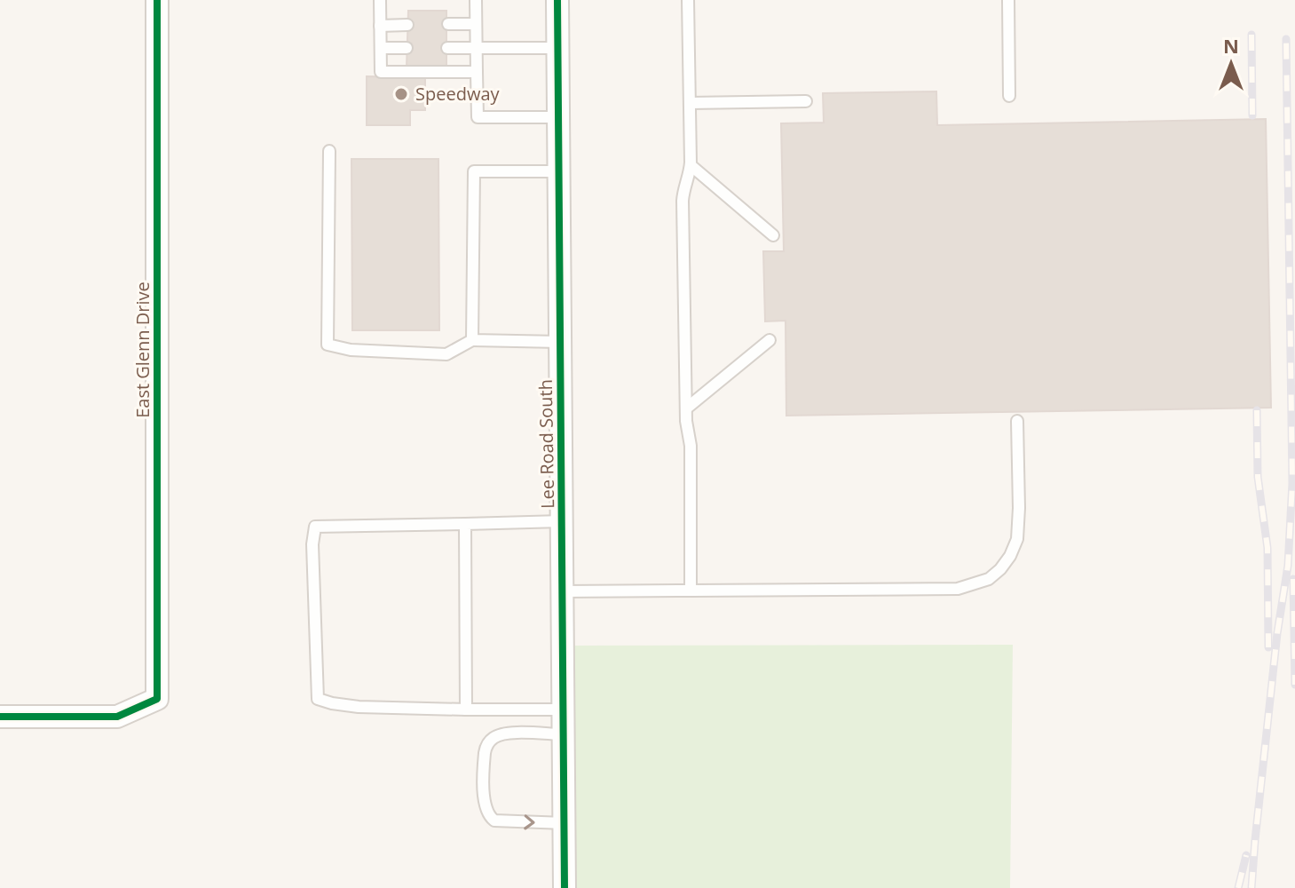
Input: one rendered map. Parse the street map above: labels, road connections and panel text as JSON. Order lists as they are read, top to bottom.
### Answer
{
  "streets": {
    "street": ["East Glenn Drive", "Lee Road South"]
  },
  "places": ["Speedway"],
  "north": "top"
}
